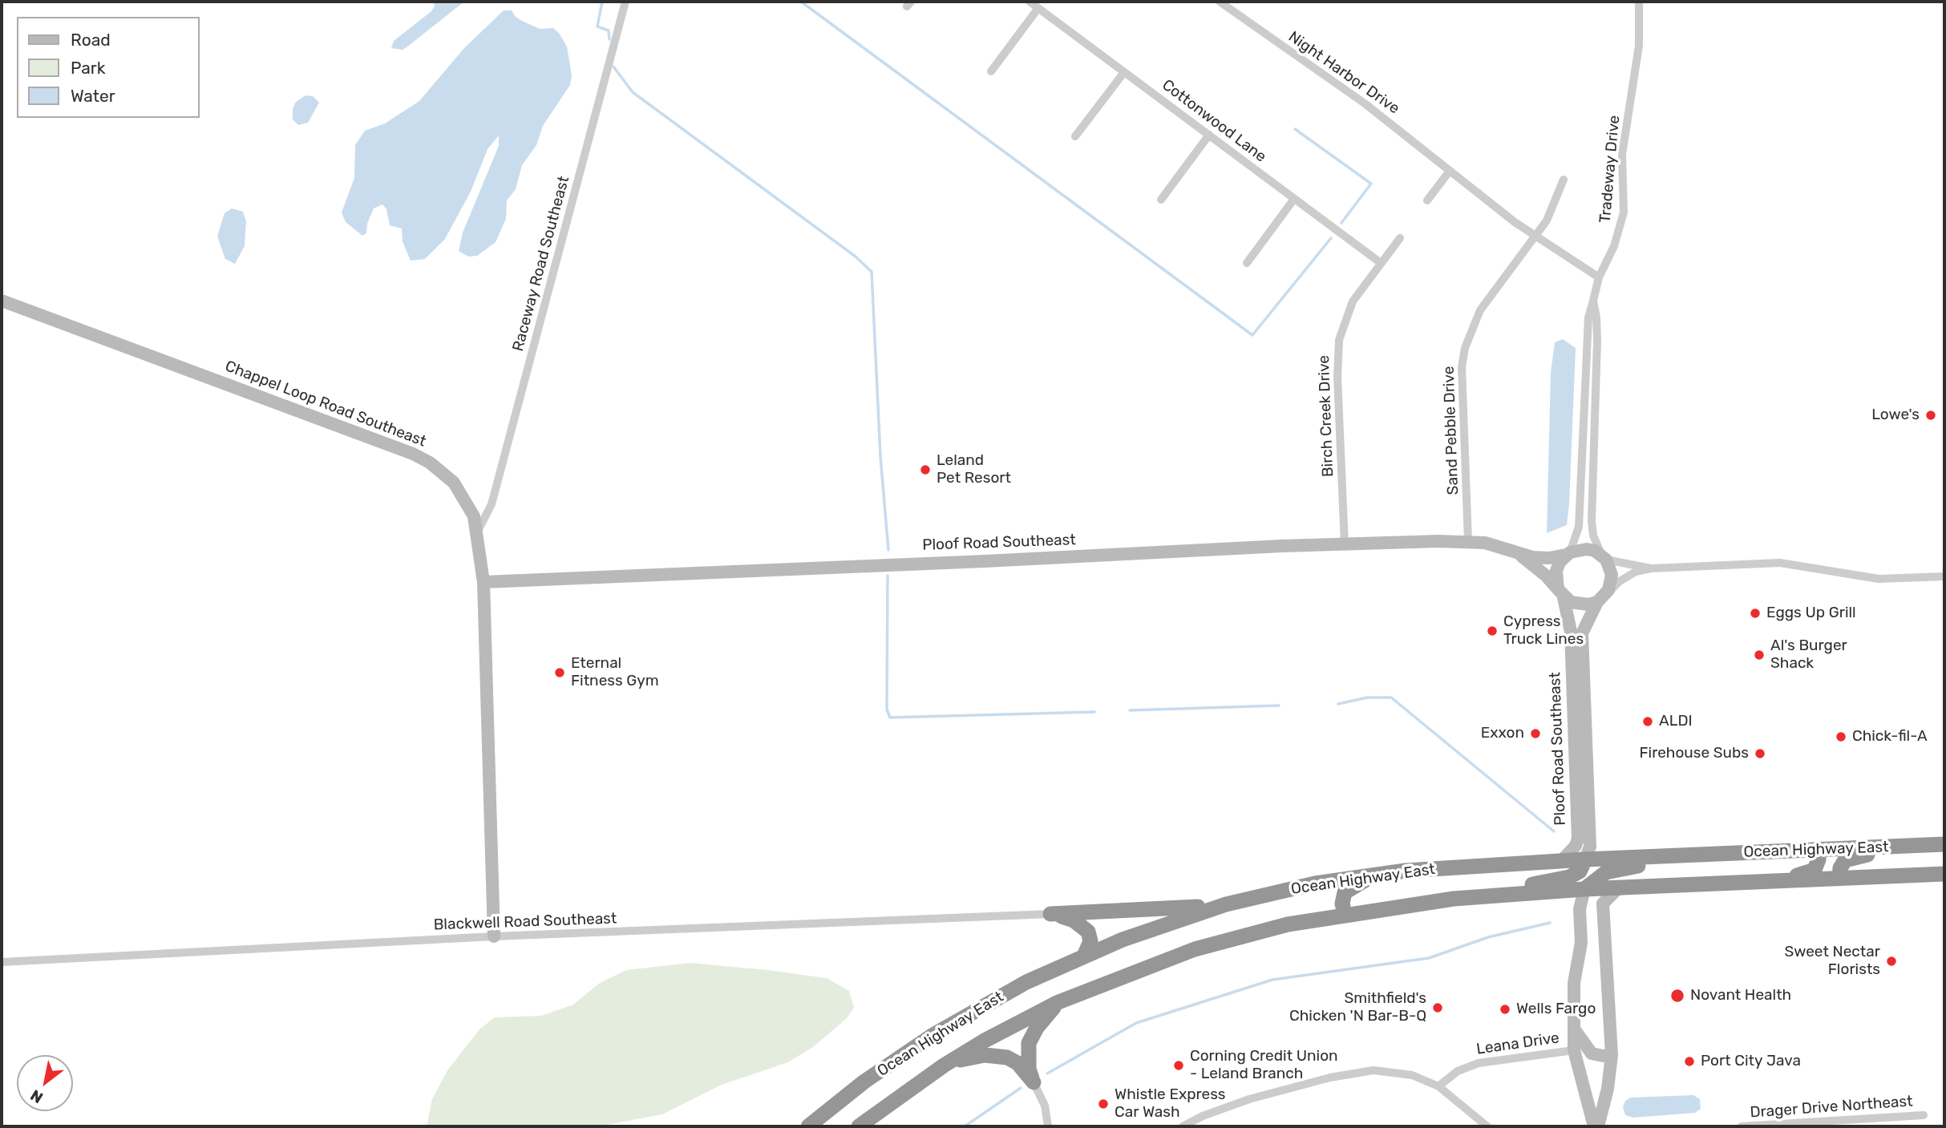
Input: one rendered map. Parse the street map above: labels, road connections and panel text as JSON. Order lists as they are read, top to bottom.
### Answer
{
  "streets": {
    "highway": ["Ocean Highway East"],
    "street": [
      "Night Harbor Drive",
      "Cottonwood Lane",
      "Tradeway Drive",
      "Raceway Road Southeast",
      "Chappel Loop Road Southeast",
      "Birch Creek Drive",
      "Sand Pebble Drive",
      "Ploof Road Southeast",
      "Blackwell Road Southeast",
      "Leana Drive",
      "Drager Drive Northeast"
    ]
  },
  "crossings": [
    ["Night Harbor Drive", "Tradeway Drive"],
    ["Night Harbor Drive", "Sand Pebble Drive"],
    ["Cottonwood Lane", "Birch Creek Drive"],
    ["Tradeway Drive", "Ploof Road Southeast"],
    ["Raceway Road Southeast", "Chappel Loop Road Southeast"],
    ["Chappel Loop Road Southeast", "Ploof Road Southeast"],
    ["Chappel Loop Road Southeast", "Blackwell Road Southeast"],
    ["Birch Creek Drive", "Ploof Road Southeast"],
    ["Sand Pebble Drive", "Ploof Road Southeast"],
    ["Ploof Road Southeast", "Ocean Highway East"]
  ],
  "places": [
    "Lowe's",
    "Leland Pet Resort",
    "Eggs Up Grill",
    "Cypress Truck Lines",
    "Al's Burger Shack",
    "Eternal Fitness Gym",
    "ALDI",
    "Exxon",
    "Chick-fil-A",
    "Firehouse Subs",
    "Sweet Nectar Florists",
    "Novant Health",
    "Smithfield's Chicken 'N Bar-B-Q",
    "Wells Fargo",
    "Port City Java",
    "Corning Credit Union - Leland Branch",
    "Whistle Express Car Wash"
  ],
  "legend": ["Road", "Park", "Water"],
  "north": "bottom left"
}
